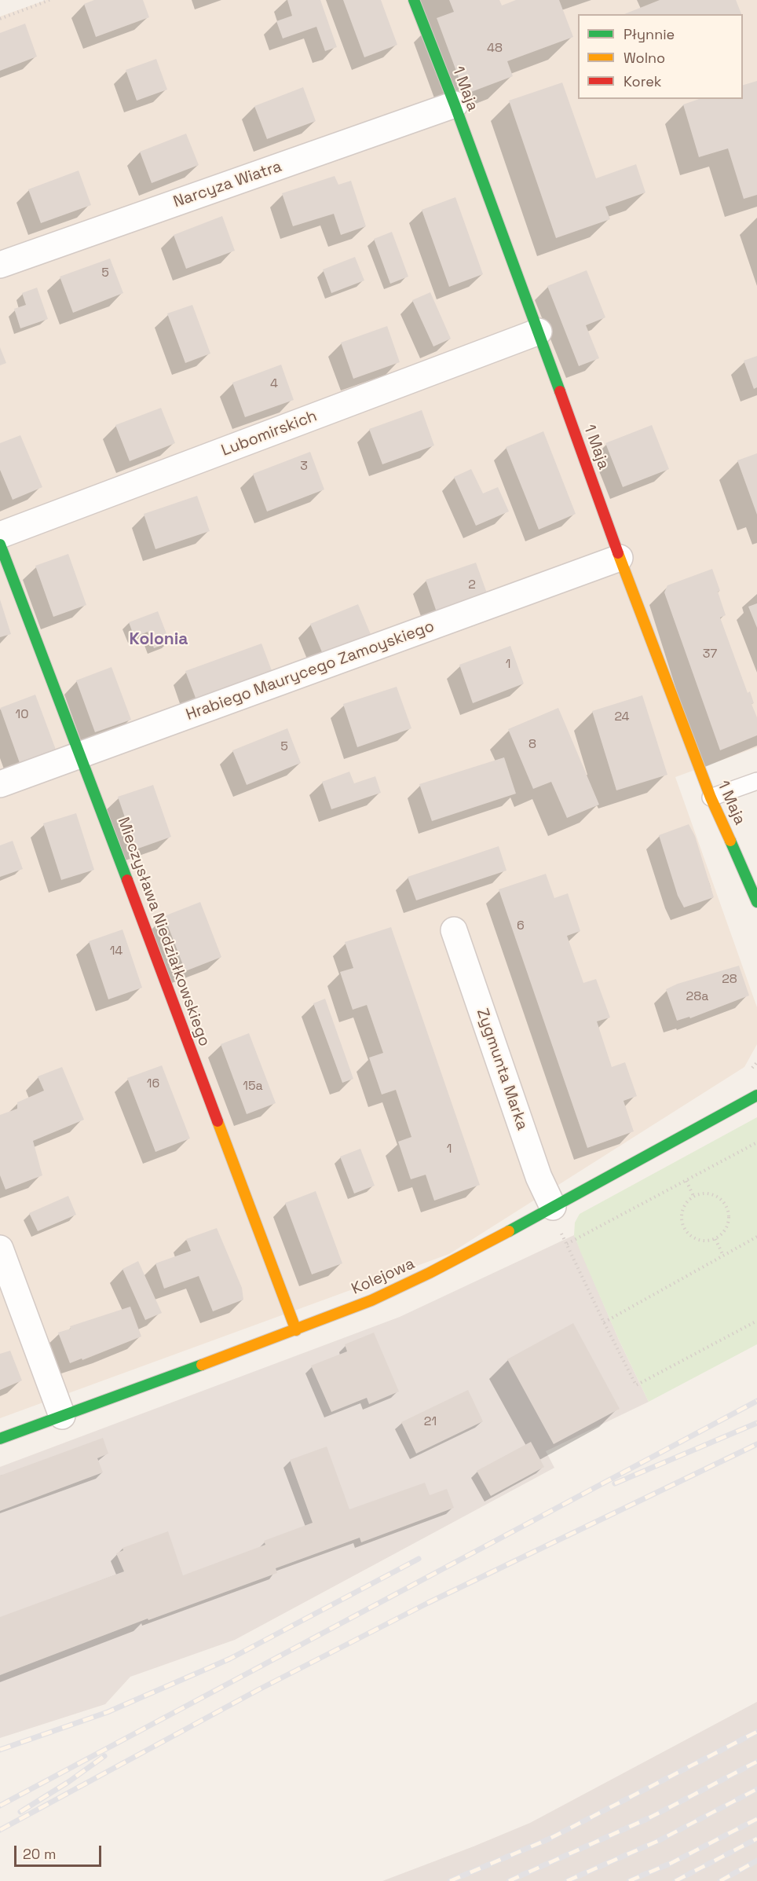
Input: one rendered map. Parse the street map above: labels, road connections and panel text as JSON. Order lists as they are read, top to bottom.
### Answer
{
  "streets": {
    "street": [
      "1 Maja",
      "Narcyza Wiatra",
      "Lubomirskich",
      "Hrabiego Maurycego Zamoyskiego",
      "Mieczysława Niedziałkowskiego",
      "Zygmunta Marka",
      "Kolejowa"
    ]
  },
  "crossings": [
    ["1 Maja", "Narcyza Wiatra"],
    ["1 Maja", "Lubomirskich"],
    ["1 Maja", "Hrabiego Maurycego Zamoyskiego"],
    ["Hrabiego Maurycego Zamoyskiego", "Mieczysława Niedziałkowskiego"],
    ["Mieczysława Niedziałkowskiego", "Kolejowa"],
    ["Zygmunta Marka", "Kolejowa"]
  ],
  "districts": ["Kolonia"],
  "house_numbers": [
    "48",
    "5",
    "4",
    "3",
    "2",
    "37",
    "1",
    "10",
    "24",
    "8",
    "5",
    "6",
    "14",
    "28",
    "28a",
    "16",
    "15a",
    "1",
    "21"
  ],
  "legend": ["Płynnie", "Wolno", "Korek"],
  "scale_bar": "20 m"
}
